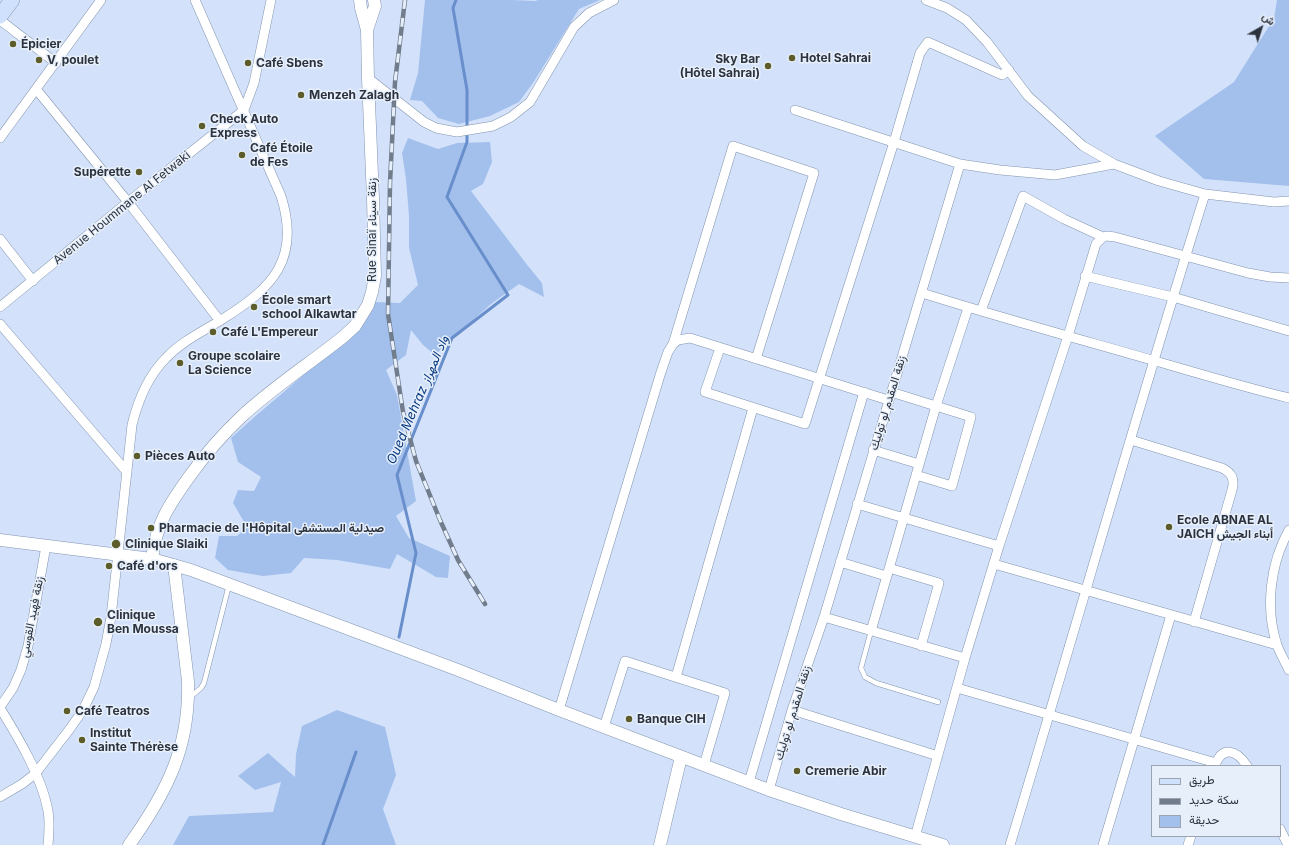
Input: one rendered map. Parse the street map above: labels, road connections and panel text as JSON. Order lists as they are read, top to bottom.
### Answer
{
  "streets": {
    "street": [
      "Avenue Hoummane Al Fetwaki",
      "Rue Sinaï زنقة سيناء",
      "زنقة المقدم لو توليك",
      "زنقة فهيد القوسي"
    ]
  },
  "water": ["Oued Mehraz واد المهراز"],
  "places": [
    "Épicier",
    "Hotel Sahrai",
    "V, poulet",
    "Café Sbens",
    "Sky Bar (Hôtel Sahrai)",
    "Menzeh Zalagh",
    "Check Auto Express",
    "Café Étoile de Fes",
    "Supérette",
    "École smart school Alkawtar",
    "Café L'Empereur",
    "Groupe scolaire La Science",
    "Pièces Auto",
    "Ecole ABNAE AL JAICH أبناء الجيش",
    "Pharmacie de l'Hôpital صيدلية المستشفى",
    "Clinique Slaiki",
    "Café d'ors",
    "Clinique Ben Moussa",
    "Café Teatros",
    "Banque CIH",
    "Institut Sainte Thérèse",
    "Cremerie Abir"
  ],
  "legend": ["طريق", "سكة حديد", "حديقة"],
  "north": "top right"
}
